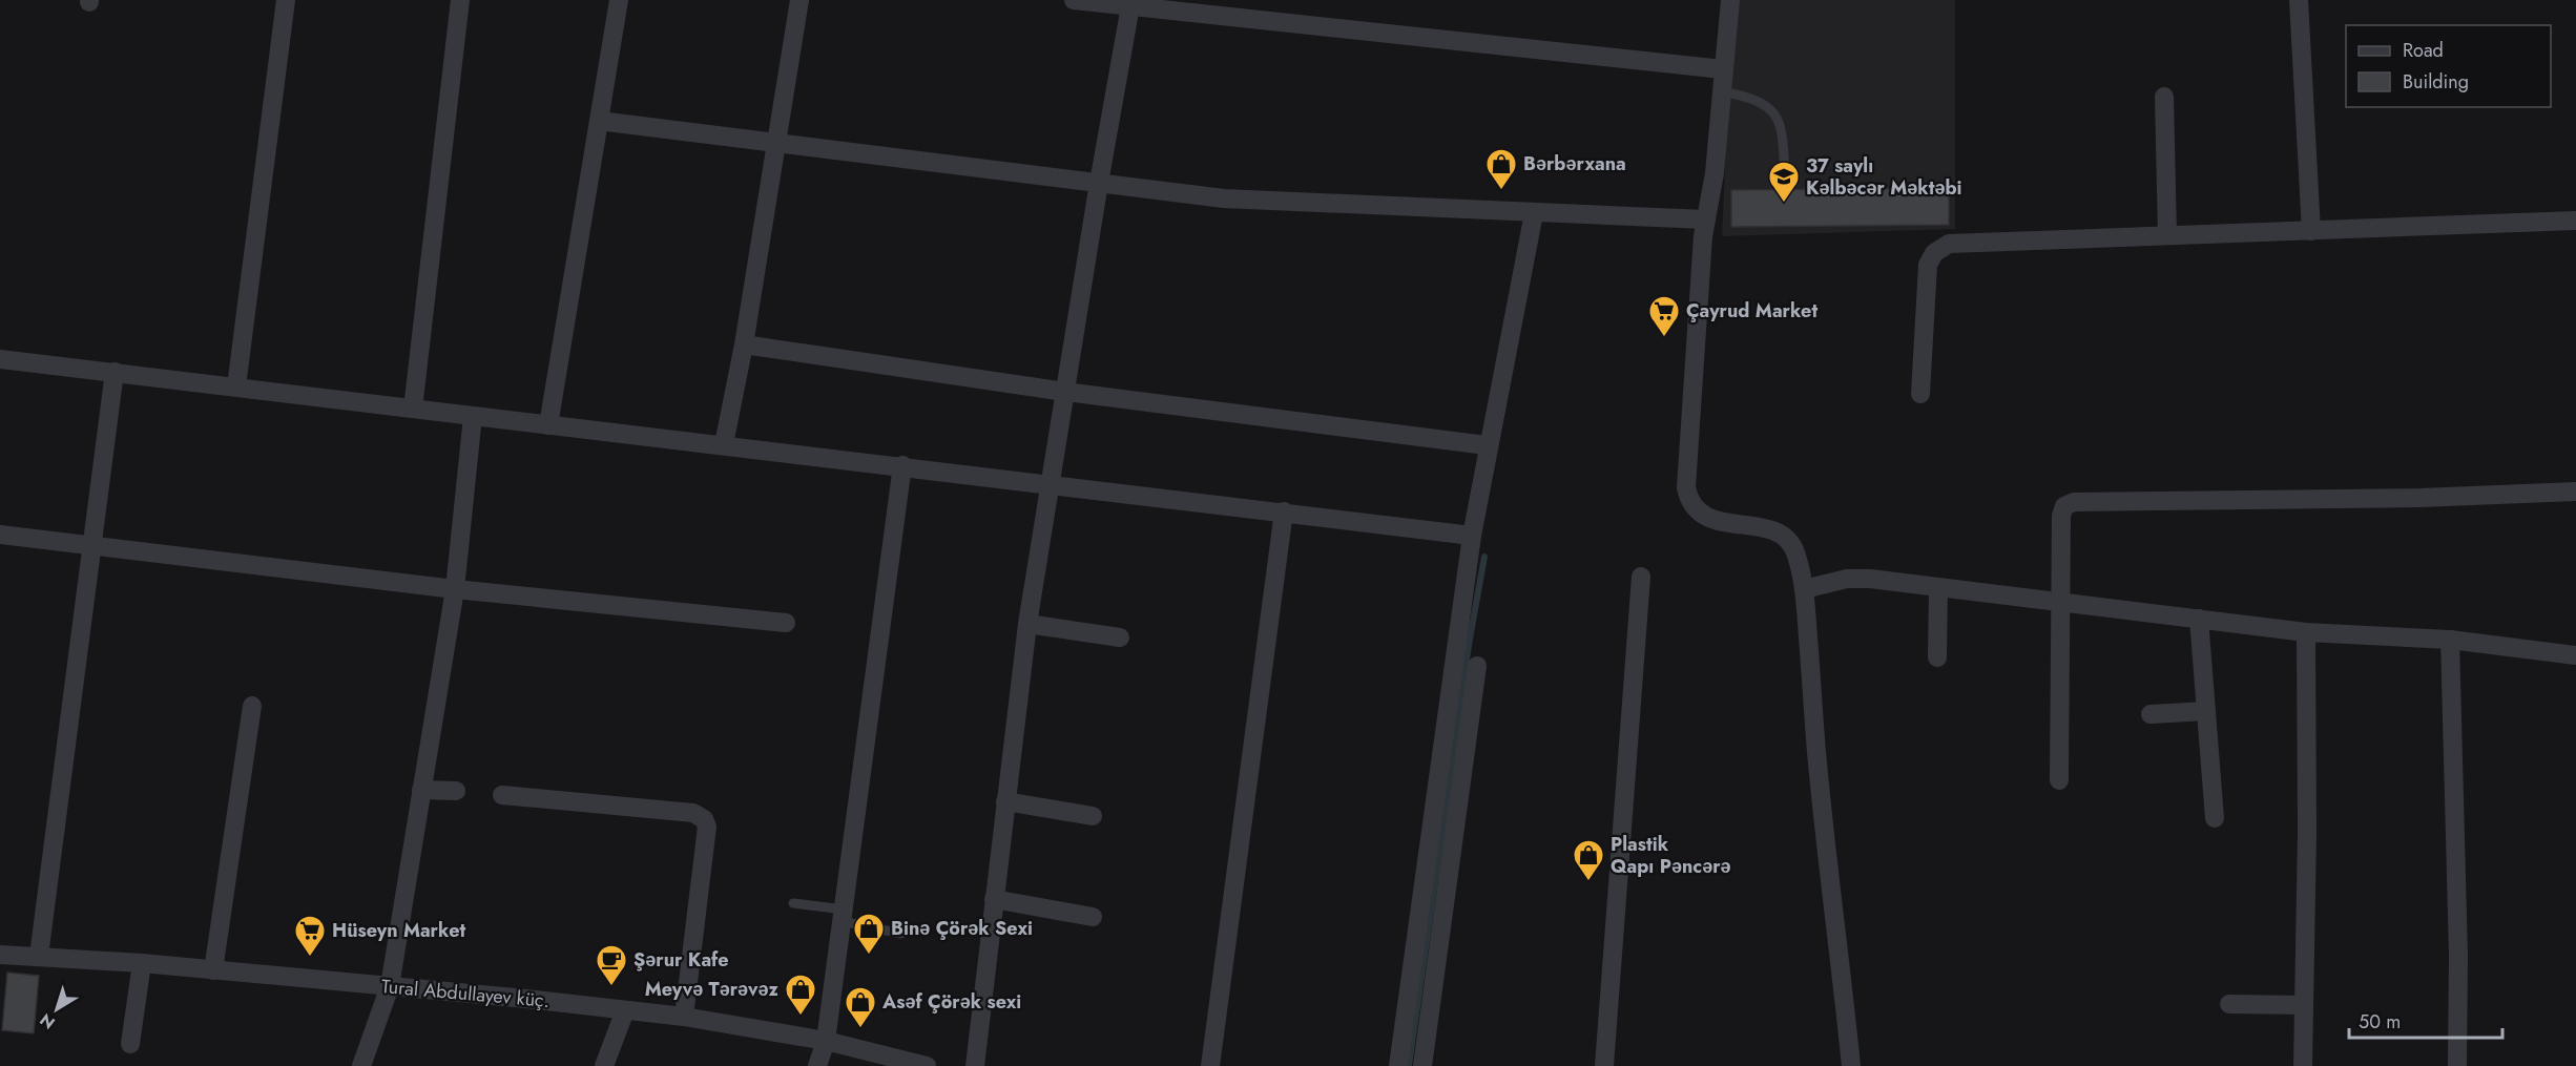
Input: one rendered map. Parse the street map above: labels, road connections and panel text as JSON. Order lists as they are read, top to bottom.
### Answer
{
  "streets": {
    "street": ["Tural Abdullayev küç."]
  },
  "places": {
    "shop": [
      "Bərbərxana",
      "Plastik Qapı Pəncərə",
      "Binə Çörək Sexi",
      "Meyvə Tərəvəz",
      "Asəf Çörək sexi"
    ],
    "school or university": ["37 saylı Kəlbəcər Məktəbi"],
    "supermarket": ["Çayrud Market", "Hüseyn Market"],
    "cafe": ["Şərur Kafe"]
  },
  "legend": ["Road", "Building"],
  "scale_bar": "50 m",
  "north": "bottom left"
}
